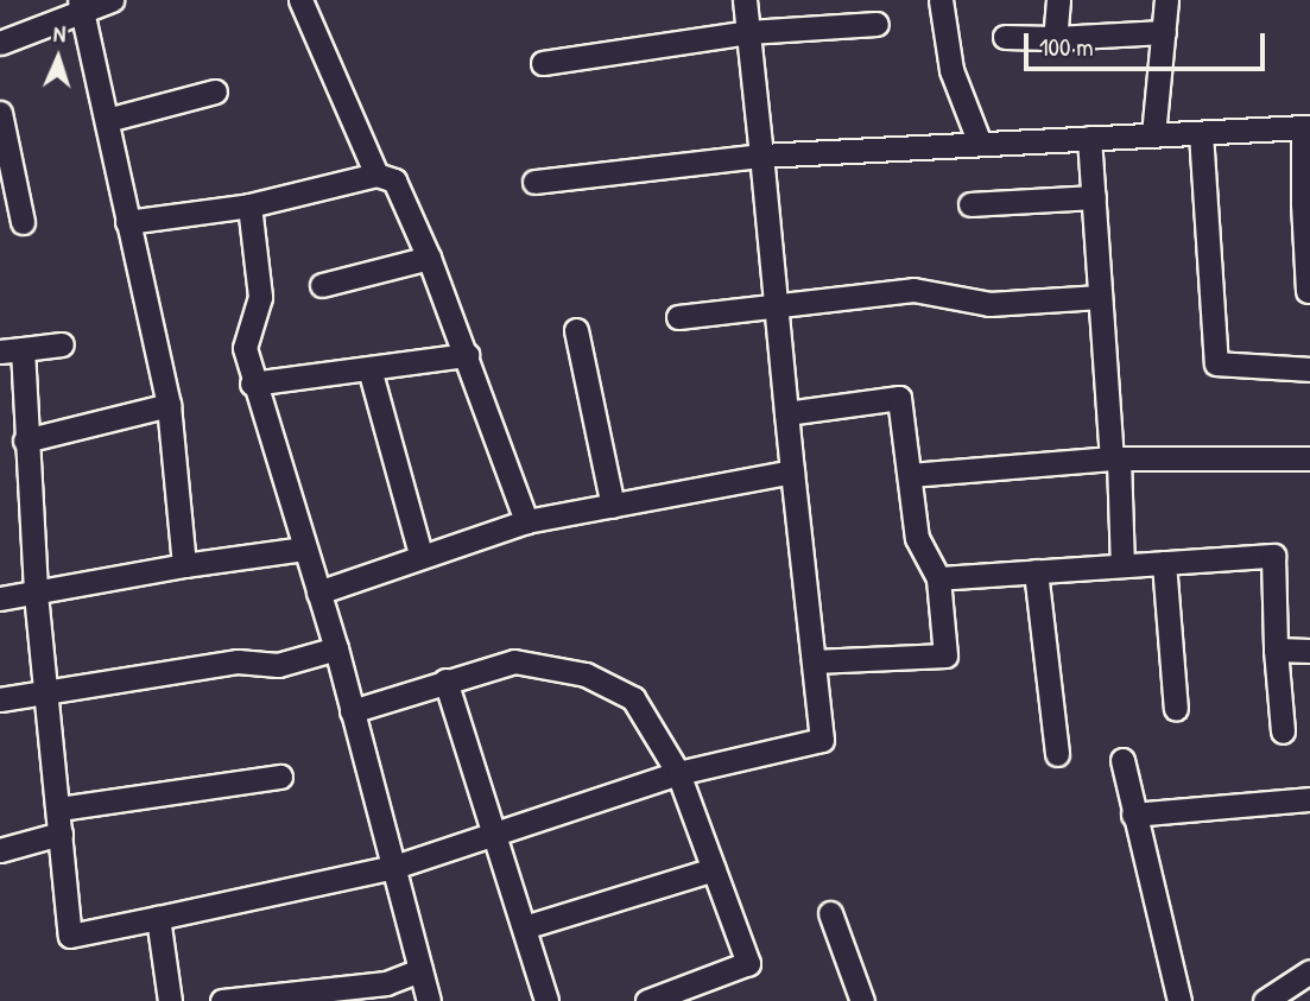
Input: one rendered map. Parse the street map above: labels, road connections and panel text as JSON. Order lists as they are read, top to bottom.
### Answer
{
  "scale_bar": "100 m",
  "north": "top"
}
